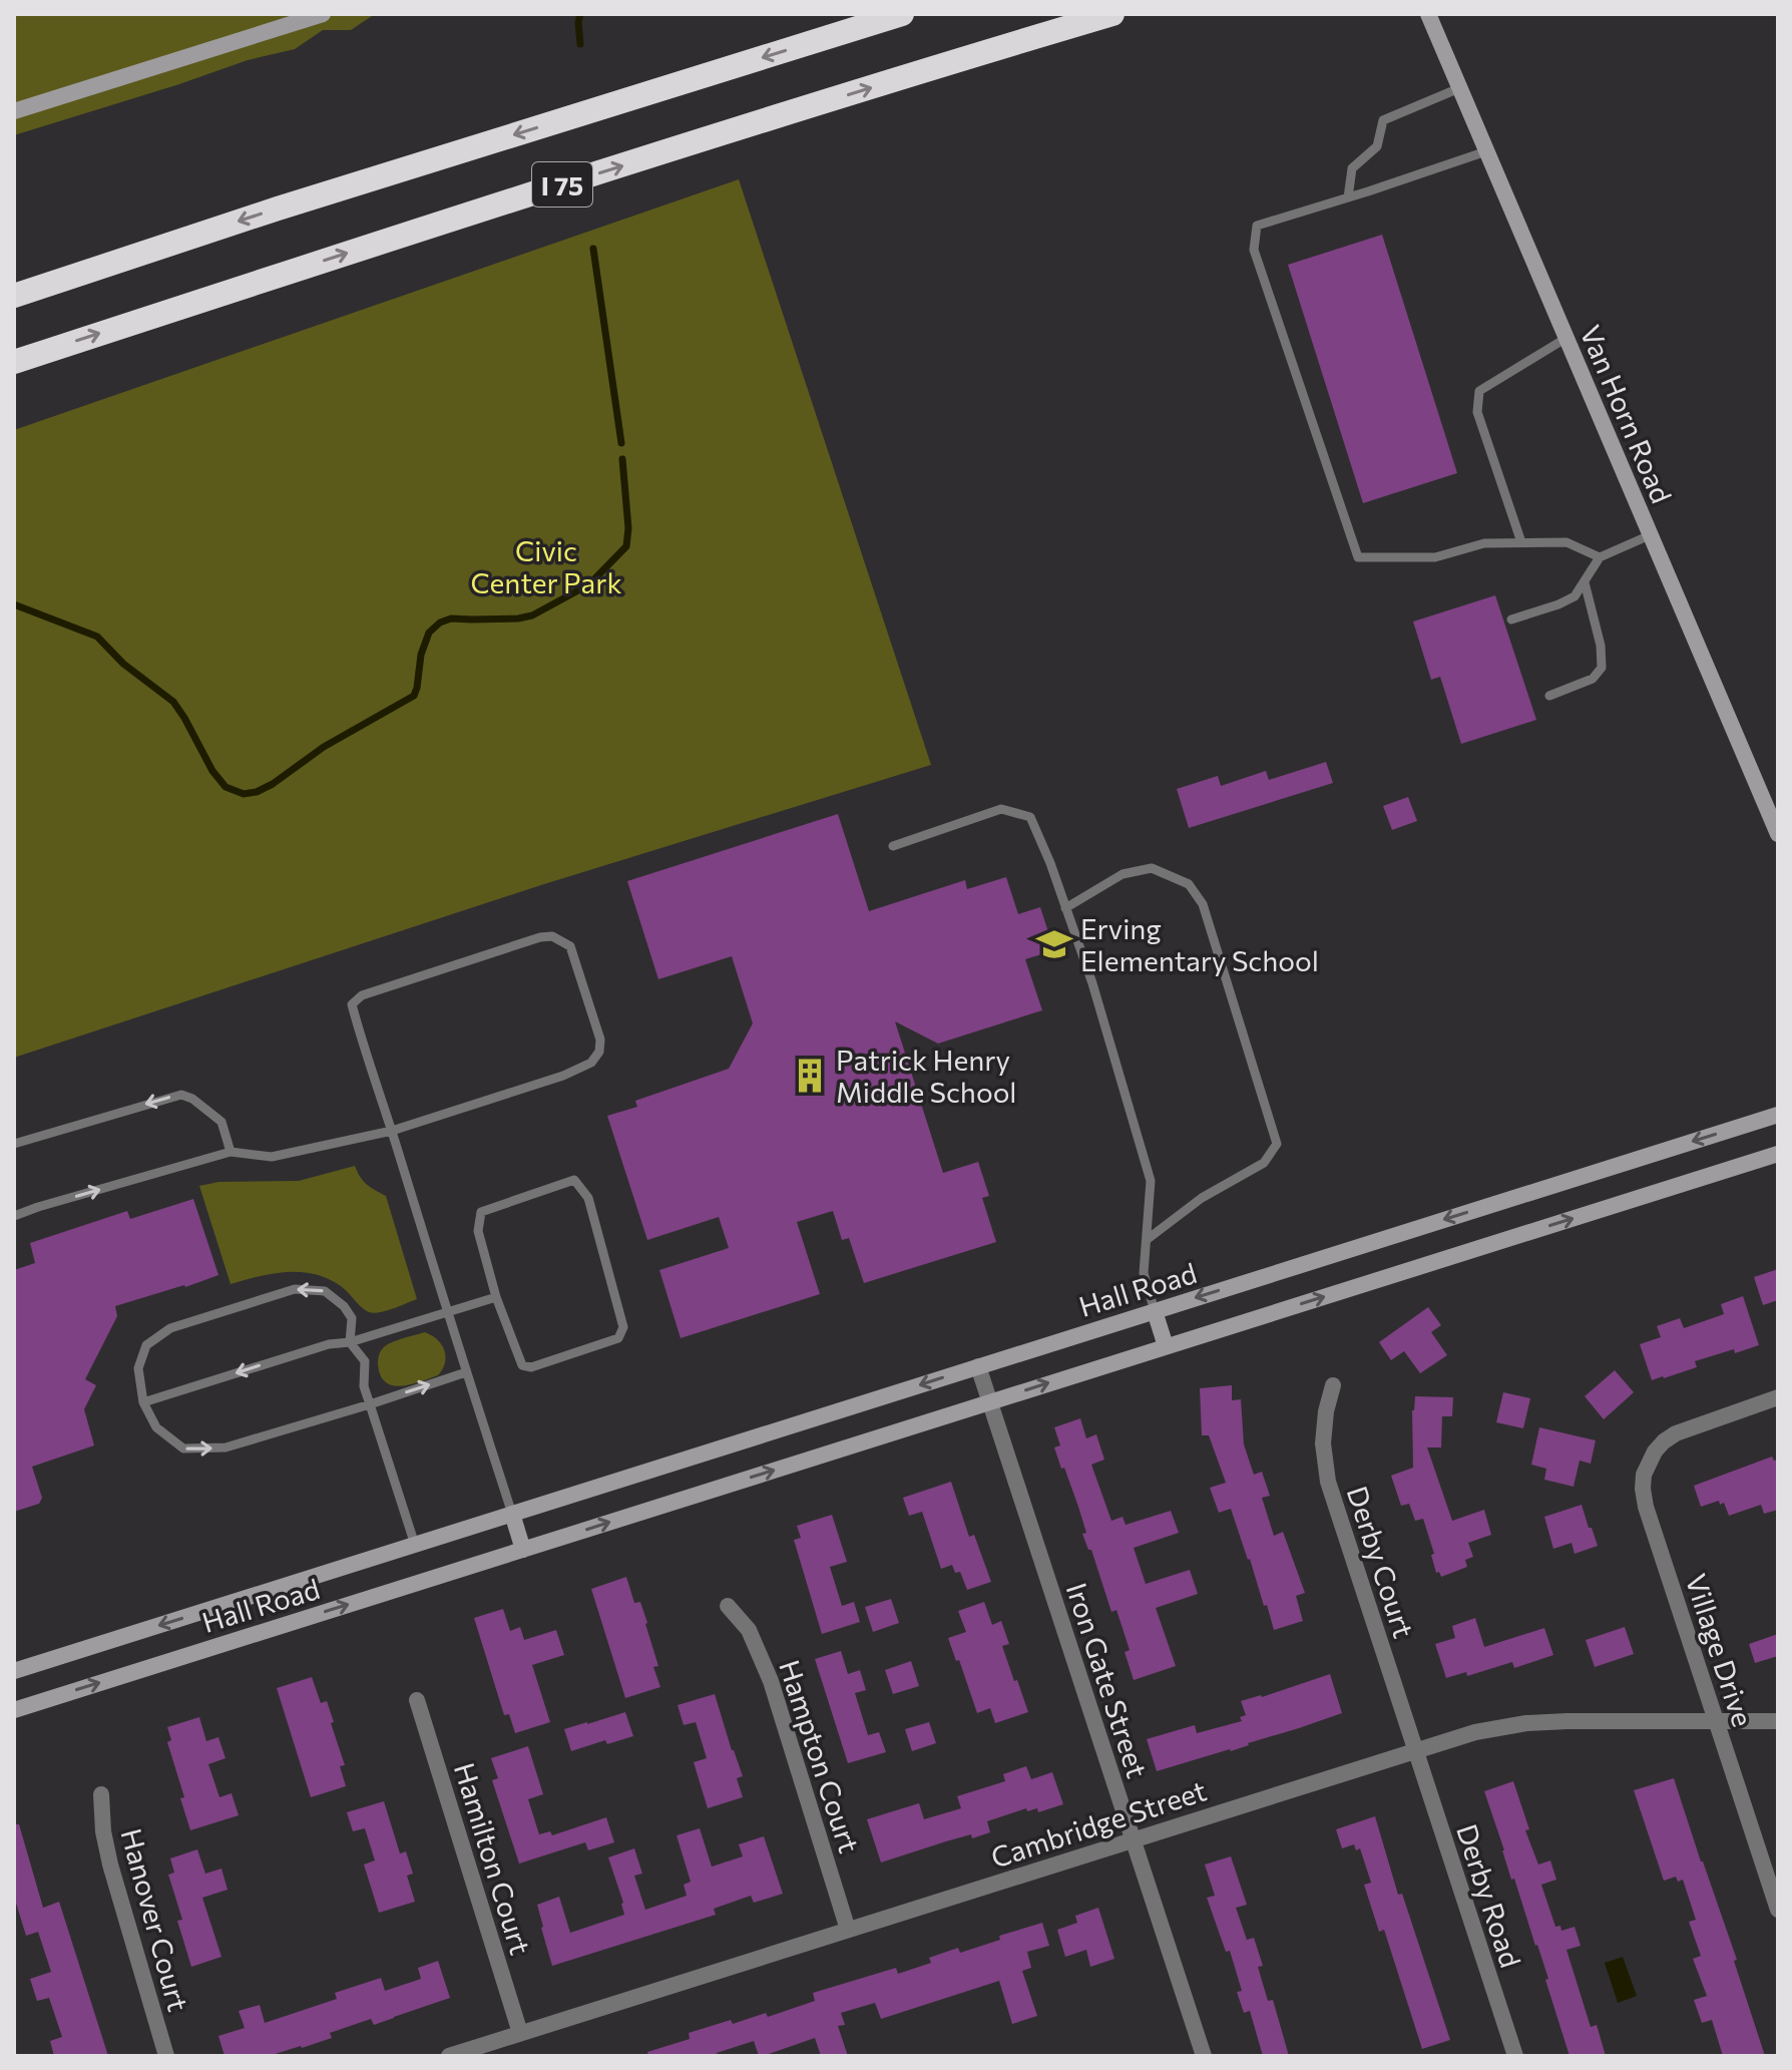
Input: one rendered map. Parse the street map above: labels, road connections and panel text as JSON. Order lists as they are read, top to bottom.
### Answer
{
  "streets": {
    "highway": ["I 75"],
    "street": [
      "Van Horn Road",
      "Hall Road",
      "Derby Court",
      "Village Drive",
      "Iron Gate Street",
      "Hampton Court",
      "Cambridge Street",
      "Hamilton Court",
      "Derby Road",
      "Hanover Court"
    ]
  },
  "crossings": [
    ["Hall Road", "Iron Gate Street"],
    ["Derby Court", "Cambridge Street"],
    ["Derby Court", "Derby Road"],
    ["Village Drive", "Cambridge Street"],
    ["Iron Gate Street", "Cambridge Street"],
    ["Hampton Court", "Cambridge Street"],
    ["Cambridge Street", "Hamilton Court"],
    ["Cambridge Street", "Derby Road"]
  ],
  "parks": ["Civic Center Park"],
  "places": {
    "school or university": ["Erving Elementary School"],
    "building": ["Patrick Henry Middle School"]
  }
}
